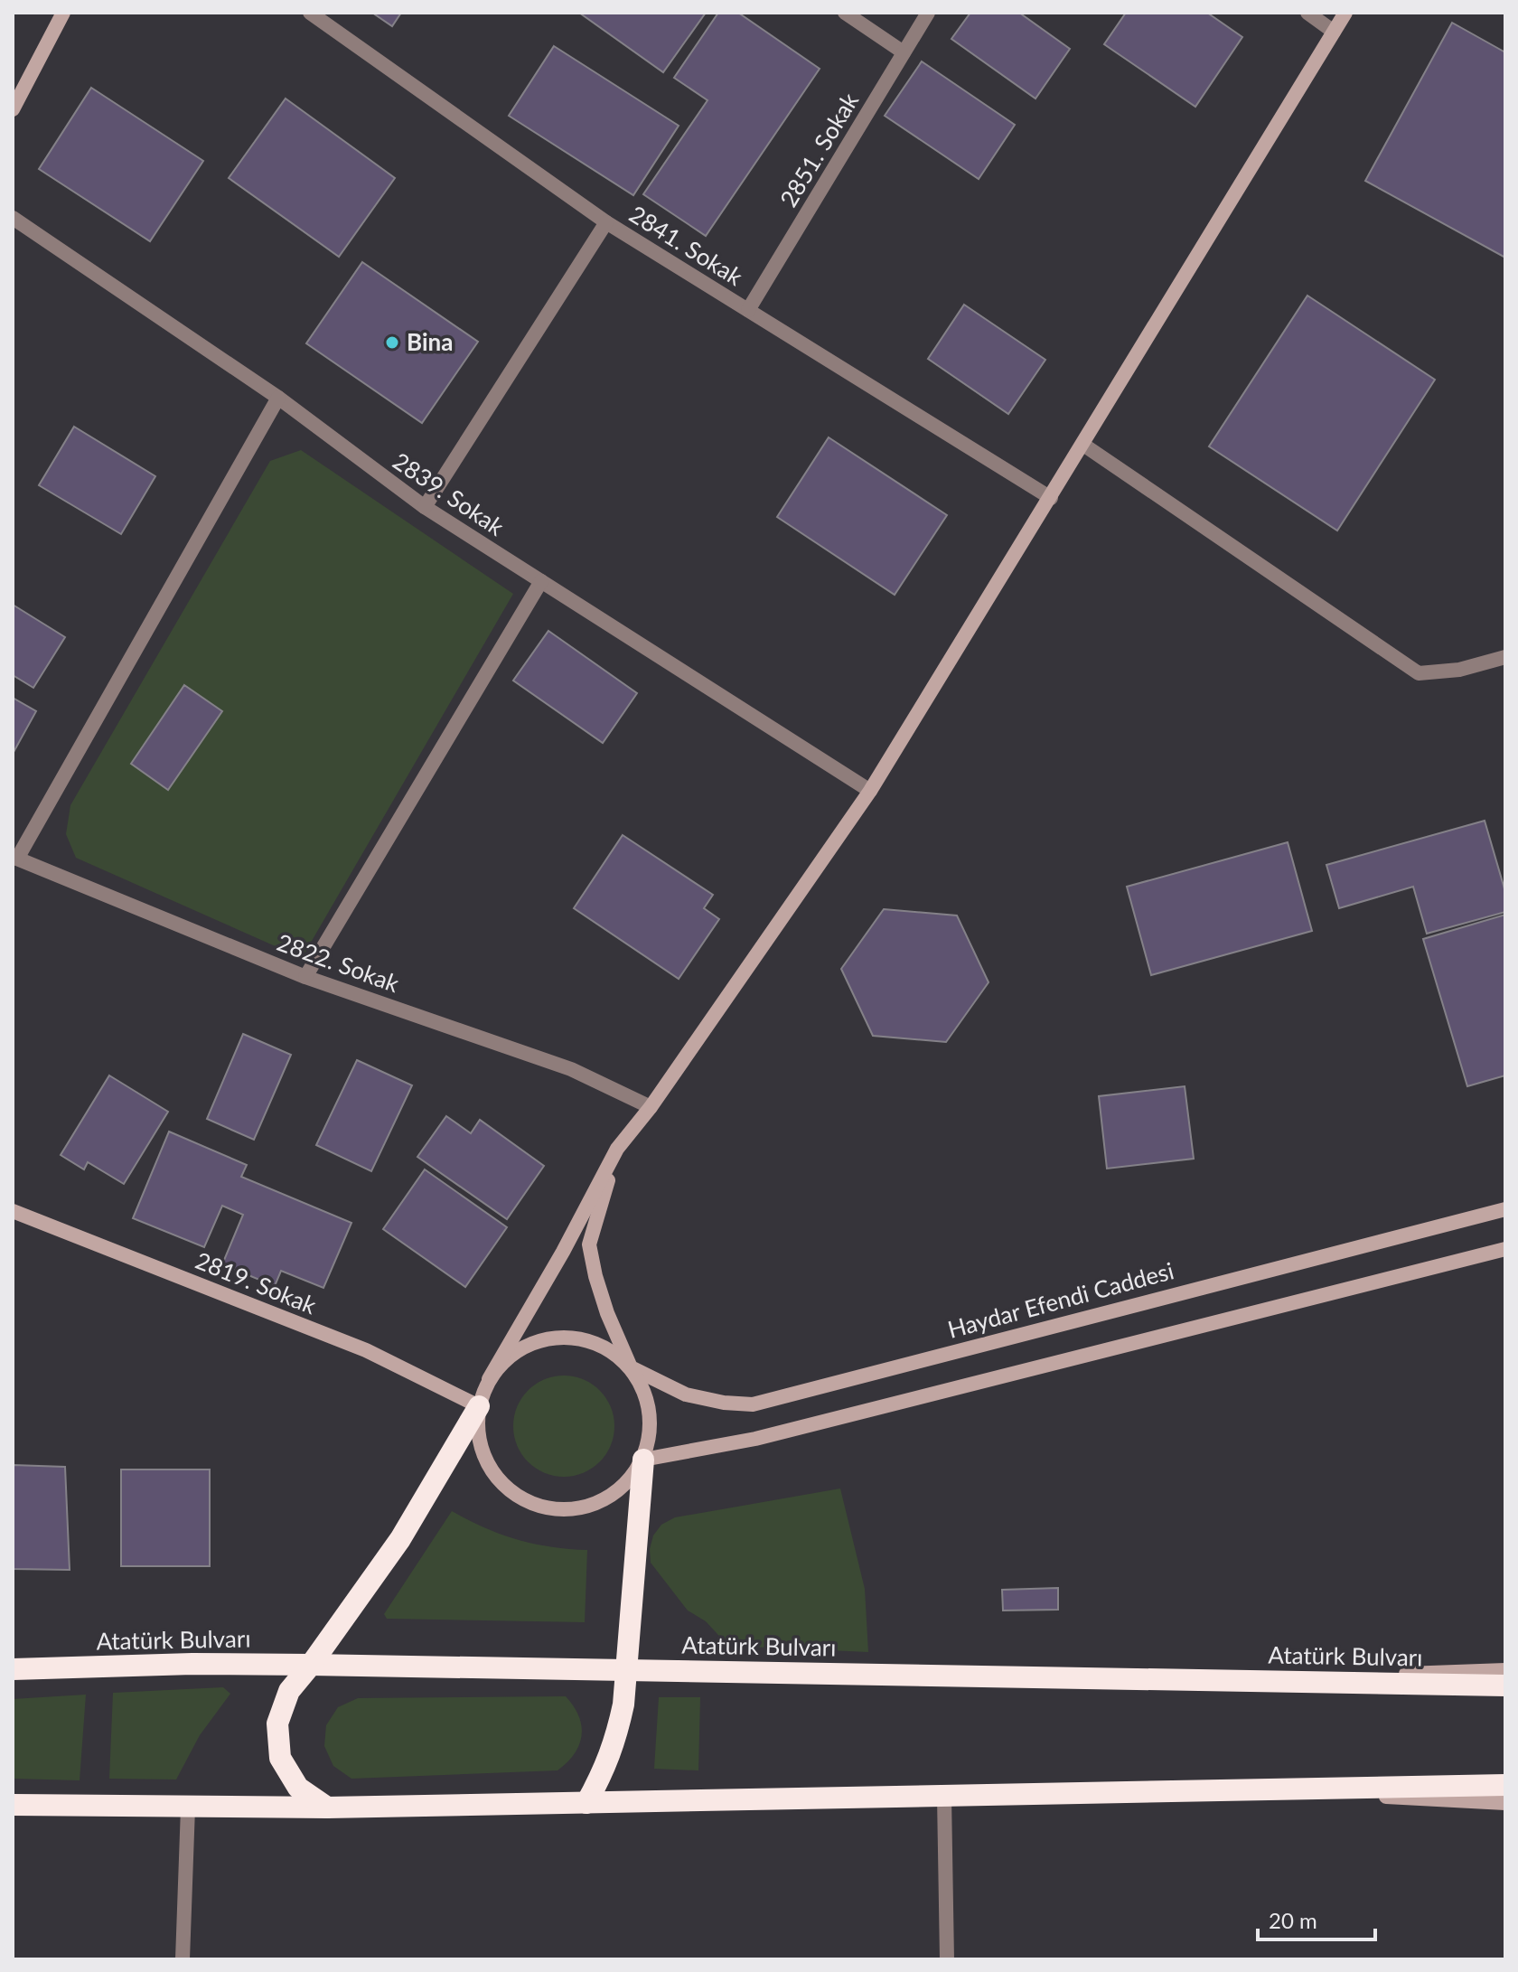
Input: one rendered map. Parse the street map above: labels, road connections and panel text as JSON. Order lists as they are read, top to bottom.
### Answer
{
  "streets": {
    "highway": ["Atatürk Bulvarı"],
    "main road": ["2819. Sokak", "Haydar Efendi Caddesi"],
    "street": [
      "2851. Sokak",
      "2841. Sokak",
      "2839. Sokak",
      "2822. Sokak"
    ]
  },
  "crossings": [
    ["2851. Sokak", "2841. Sokak"],
    ["2819. Sokak", "Haydar Efendi Caddesi"]
  ],
  "places": ["Bina"],
  "scale_bar": "20 m"
}
